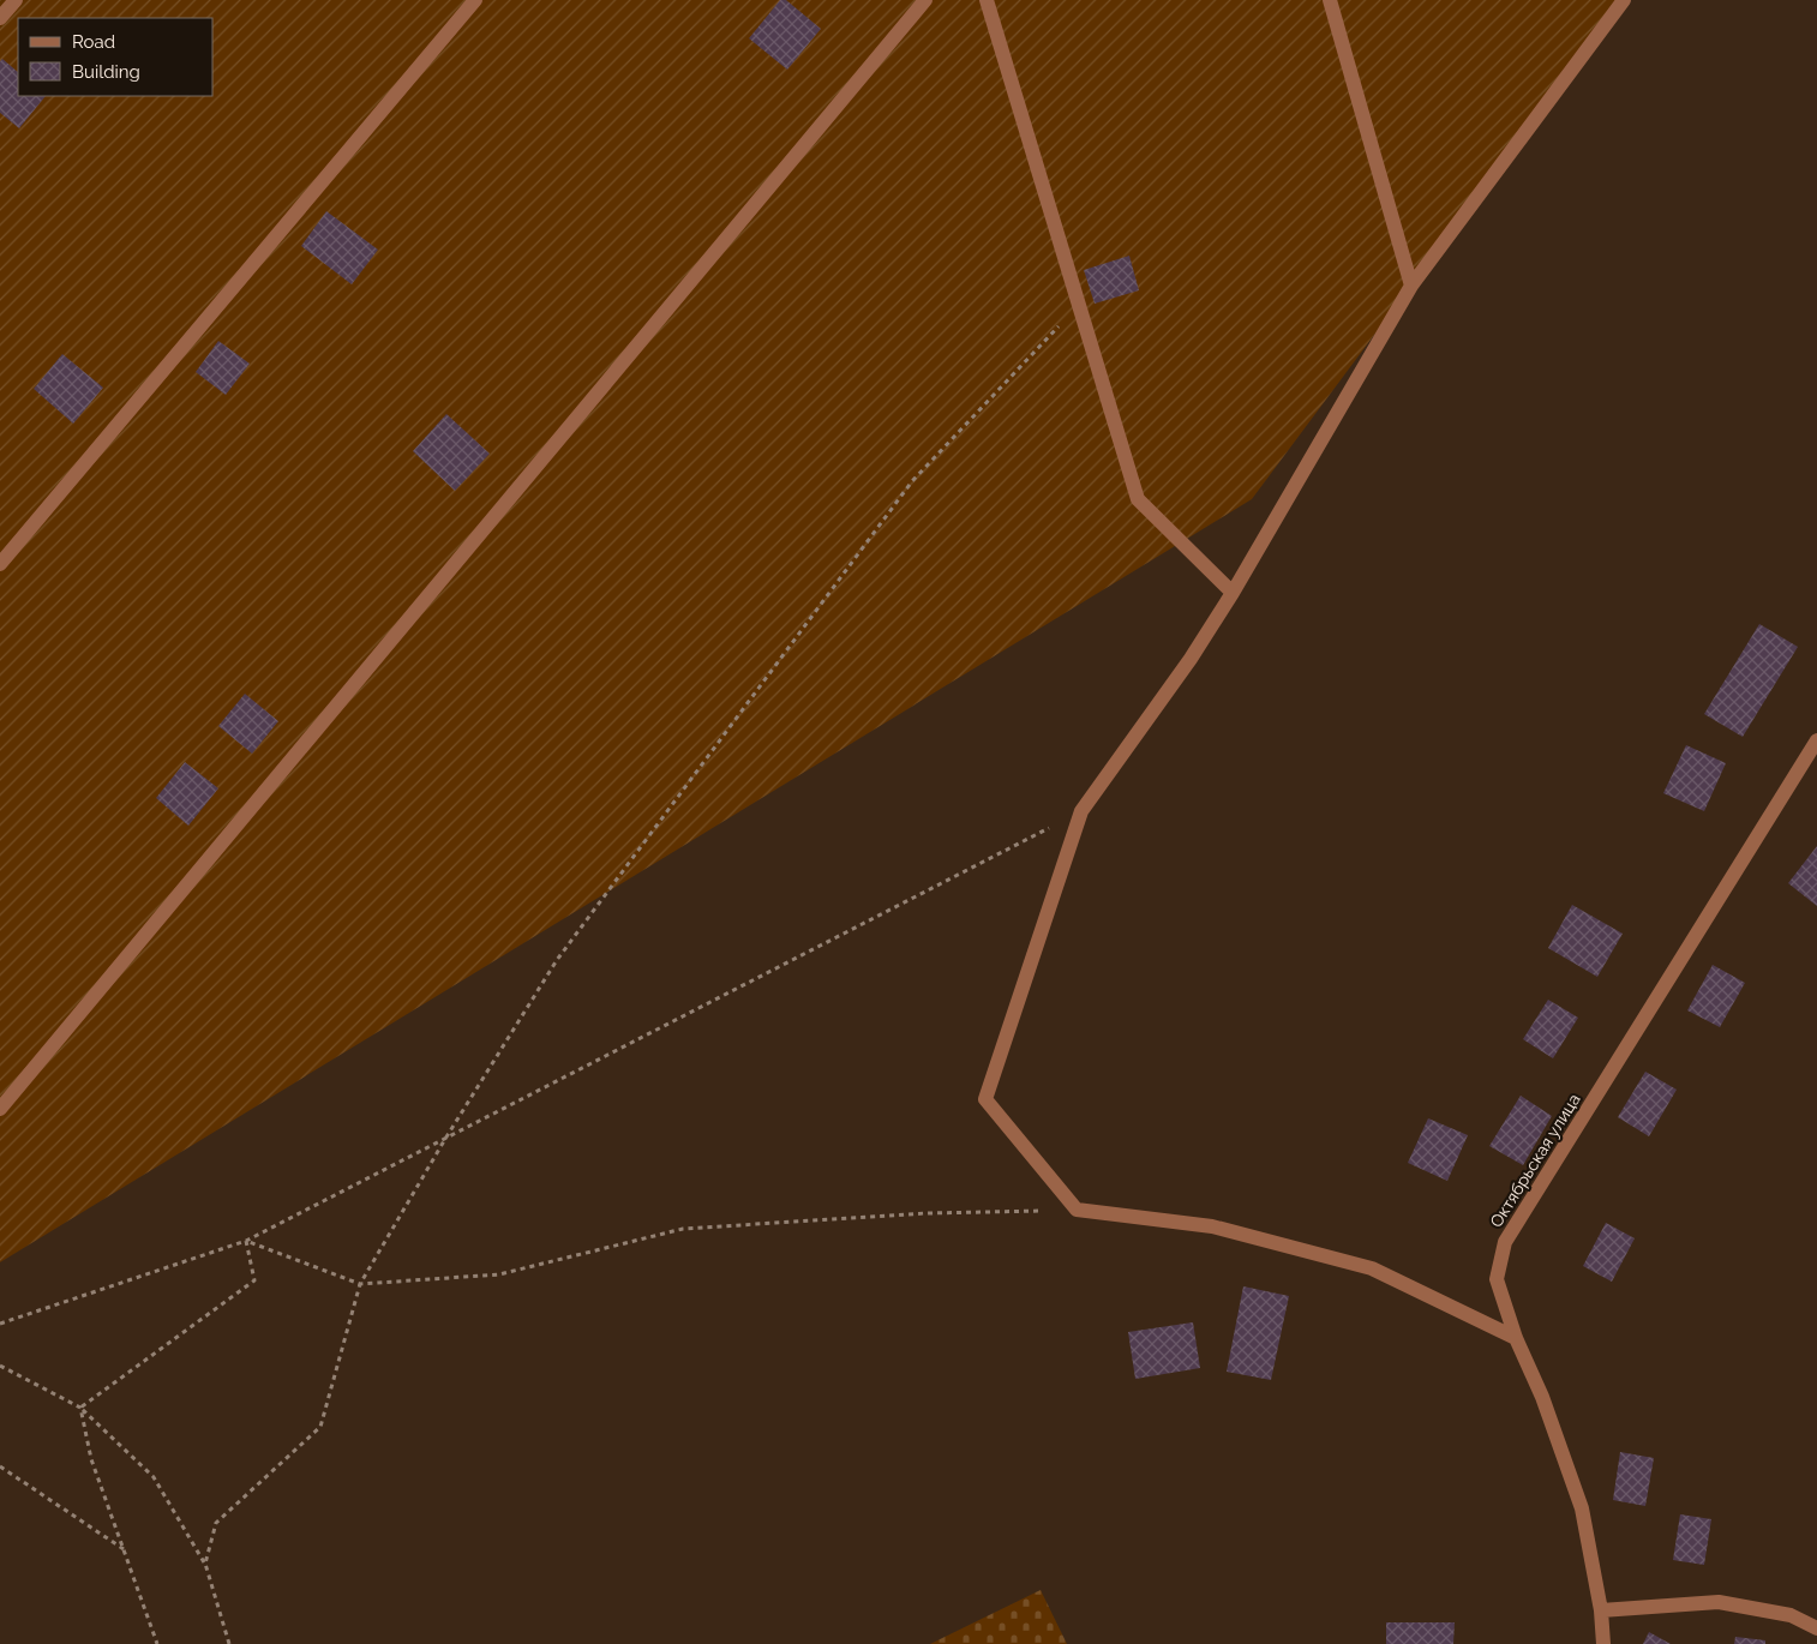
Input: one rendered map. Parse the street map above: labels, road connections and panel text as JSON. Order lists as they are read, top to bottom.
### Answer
{
  "streets": {
    "street": ["Октябрьская улица"]
  },
  "legend": ["Road", "Building"]
}
